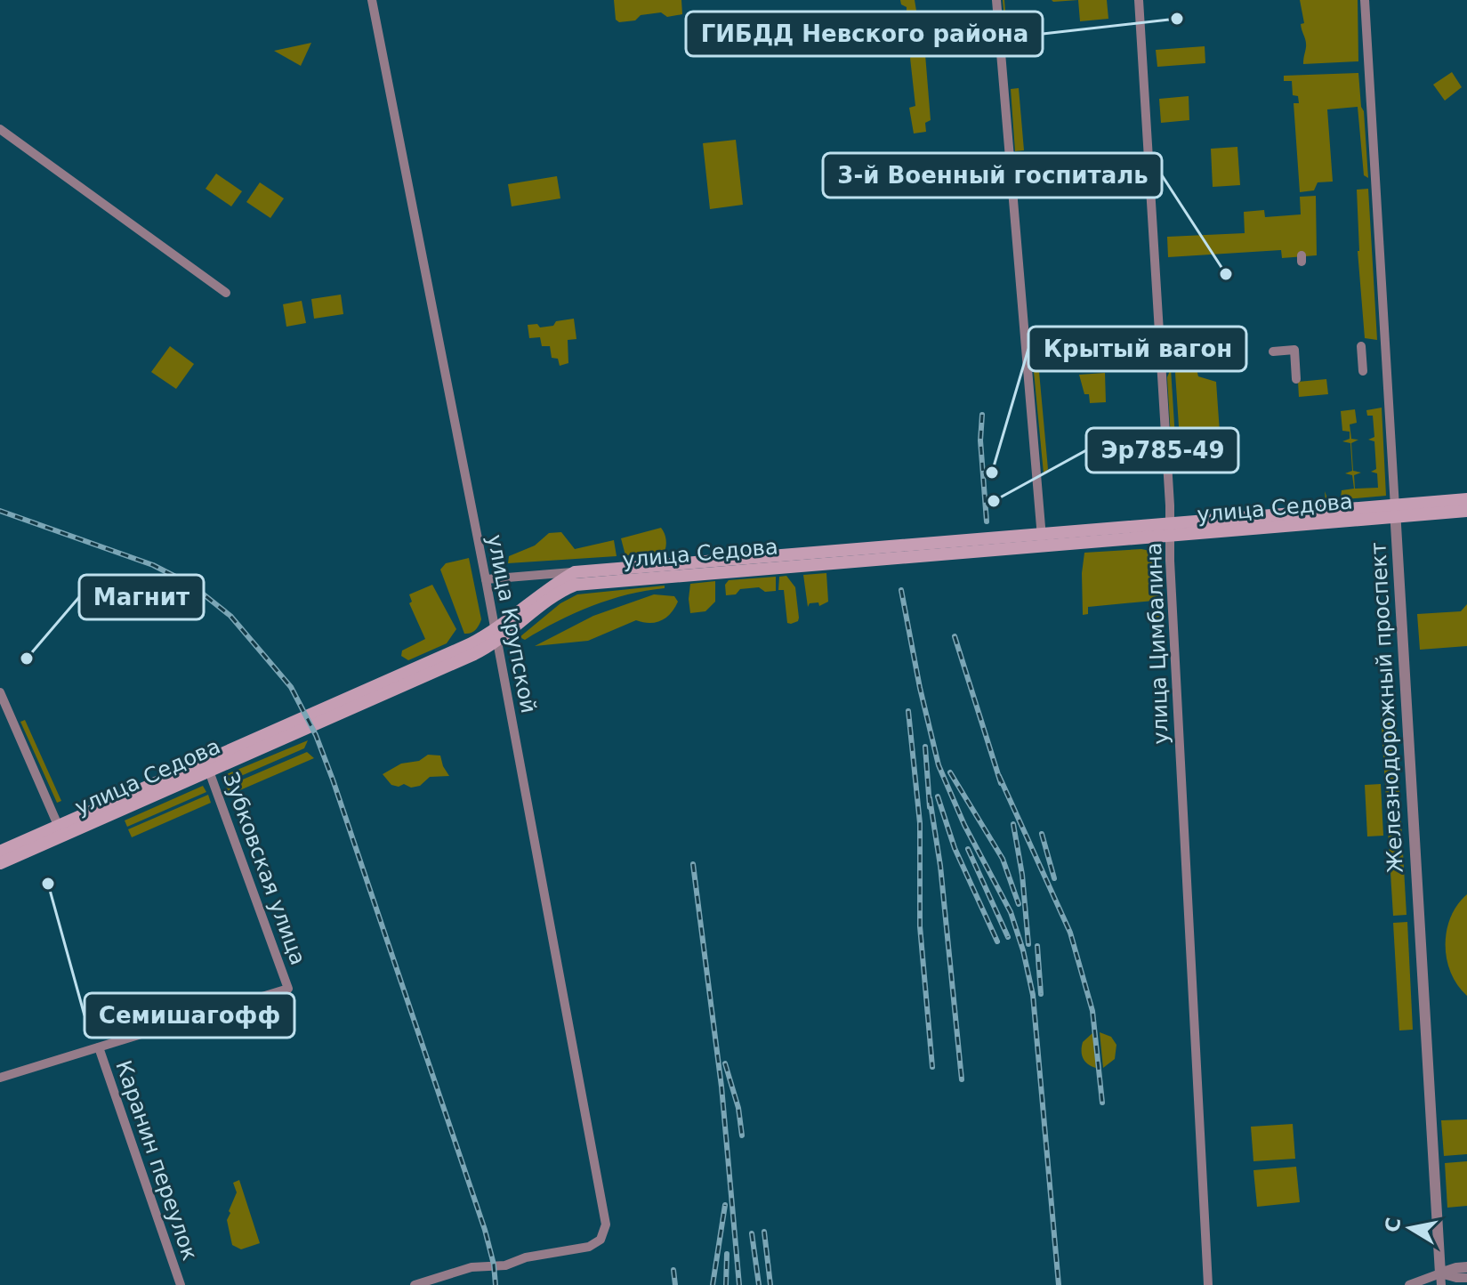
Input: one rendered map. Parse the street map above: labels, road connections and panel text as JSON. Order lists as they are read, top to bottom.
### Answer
{
  "streets": {
    "main road": ["улица Седова"],
    "street": [
      "улица Крупской",
      "улица Цимбалина",
      "Железнодорожный проспект",
      "Зубковская улица",
      "Каранин переулок"
    ]
  },
  "crossings": [
    ["улица Седова", "улица Крупской"],
    ["улица Седова", "улица Цимбалина"],
    ["улица Седова", "Железнодорожный проспект"],
    ["улица Седова", "Зубковская улица"],
    ["Зубковская улица", "Каранин переулок"]
  ],
  "places": [
    "ГИБДД Невского района",
    "3-й Военный госпиталь",
    "Крытый вагон",
    "Эр785-49",
    "Магнит",
    "Семишагофф"
  ],
  "north": "left"
}
